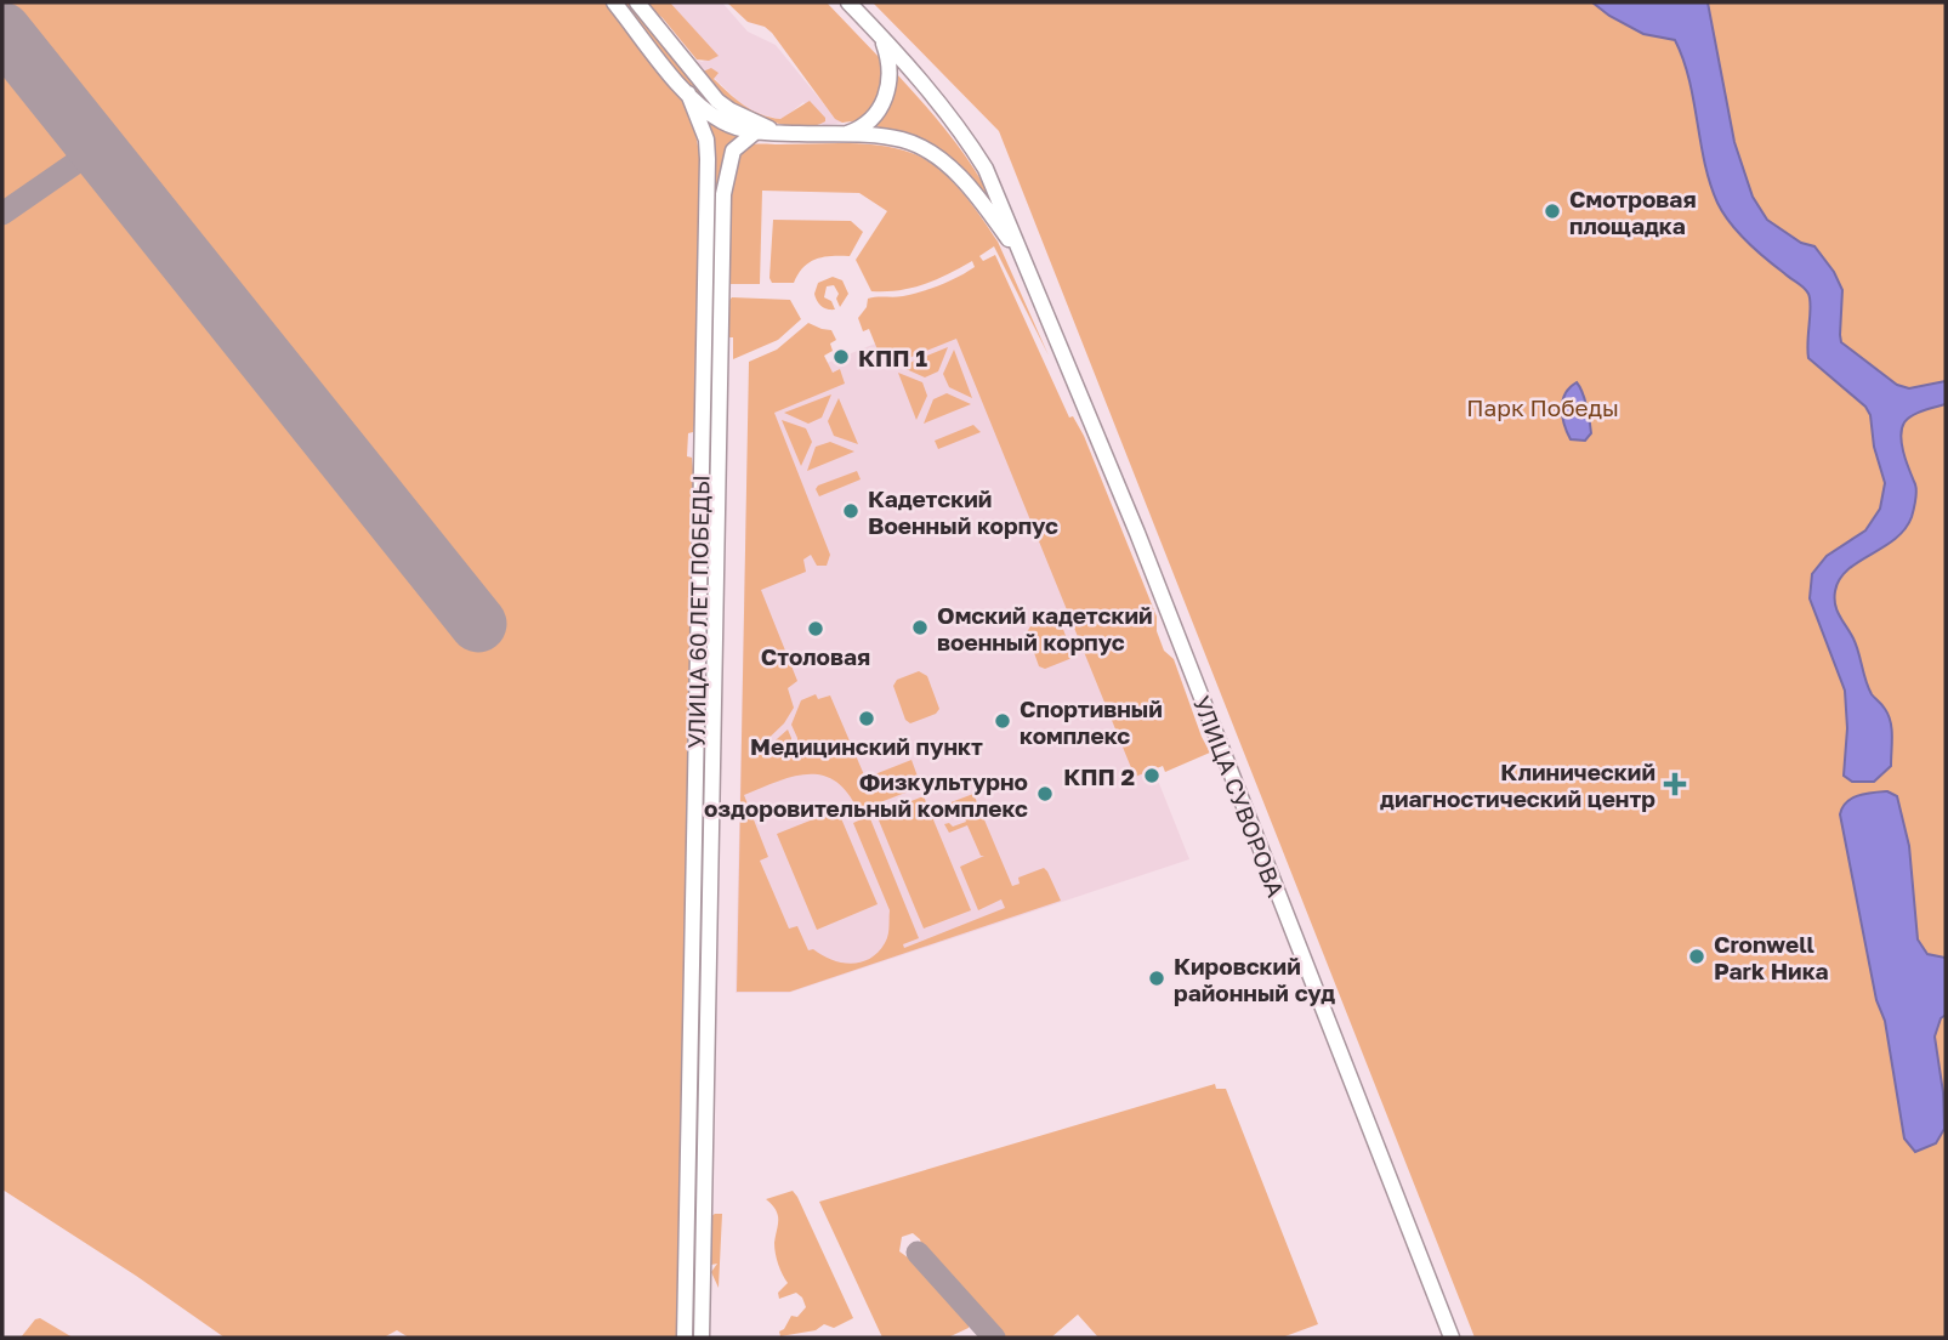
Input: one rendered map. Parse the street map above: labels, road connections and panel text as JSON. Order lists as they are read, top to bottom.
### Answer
{
  "streets": {
    "main road": ["УЛИЦА 60 ЛЕТ ПОБЕДЫ", "УЛИЦА СУВОРОВА"]
  },
  "parks": ["Парк Победы"],
  "places": {
    "other": [
      "Смотровая площадка",
      "КПП 1",
      "Кадетский Военный корпус",
      "Омский кадетский военный корпус",
      "Столовая",
      "Медицинский пункт",
      "Спортивный комплекс",
      "КПП 2",
      "Физкультурно оздоровительный комплекс",
      "Cronwell Park Ника",
      "Кировский районный суд"
    ],
    "health": ["Клинический диагностический центр"]
  }
}
